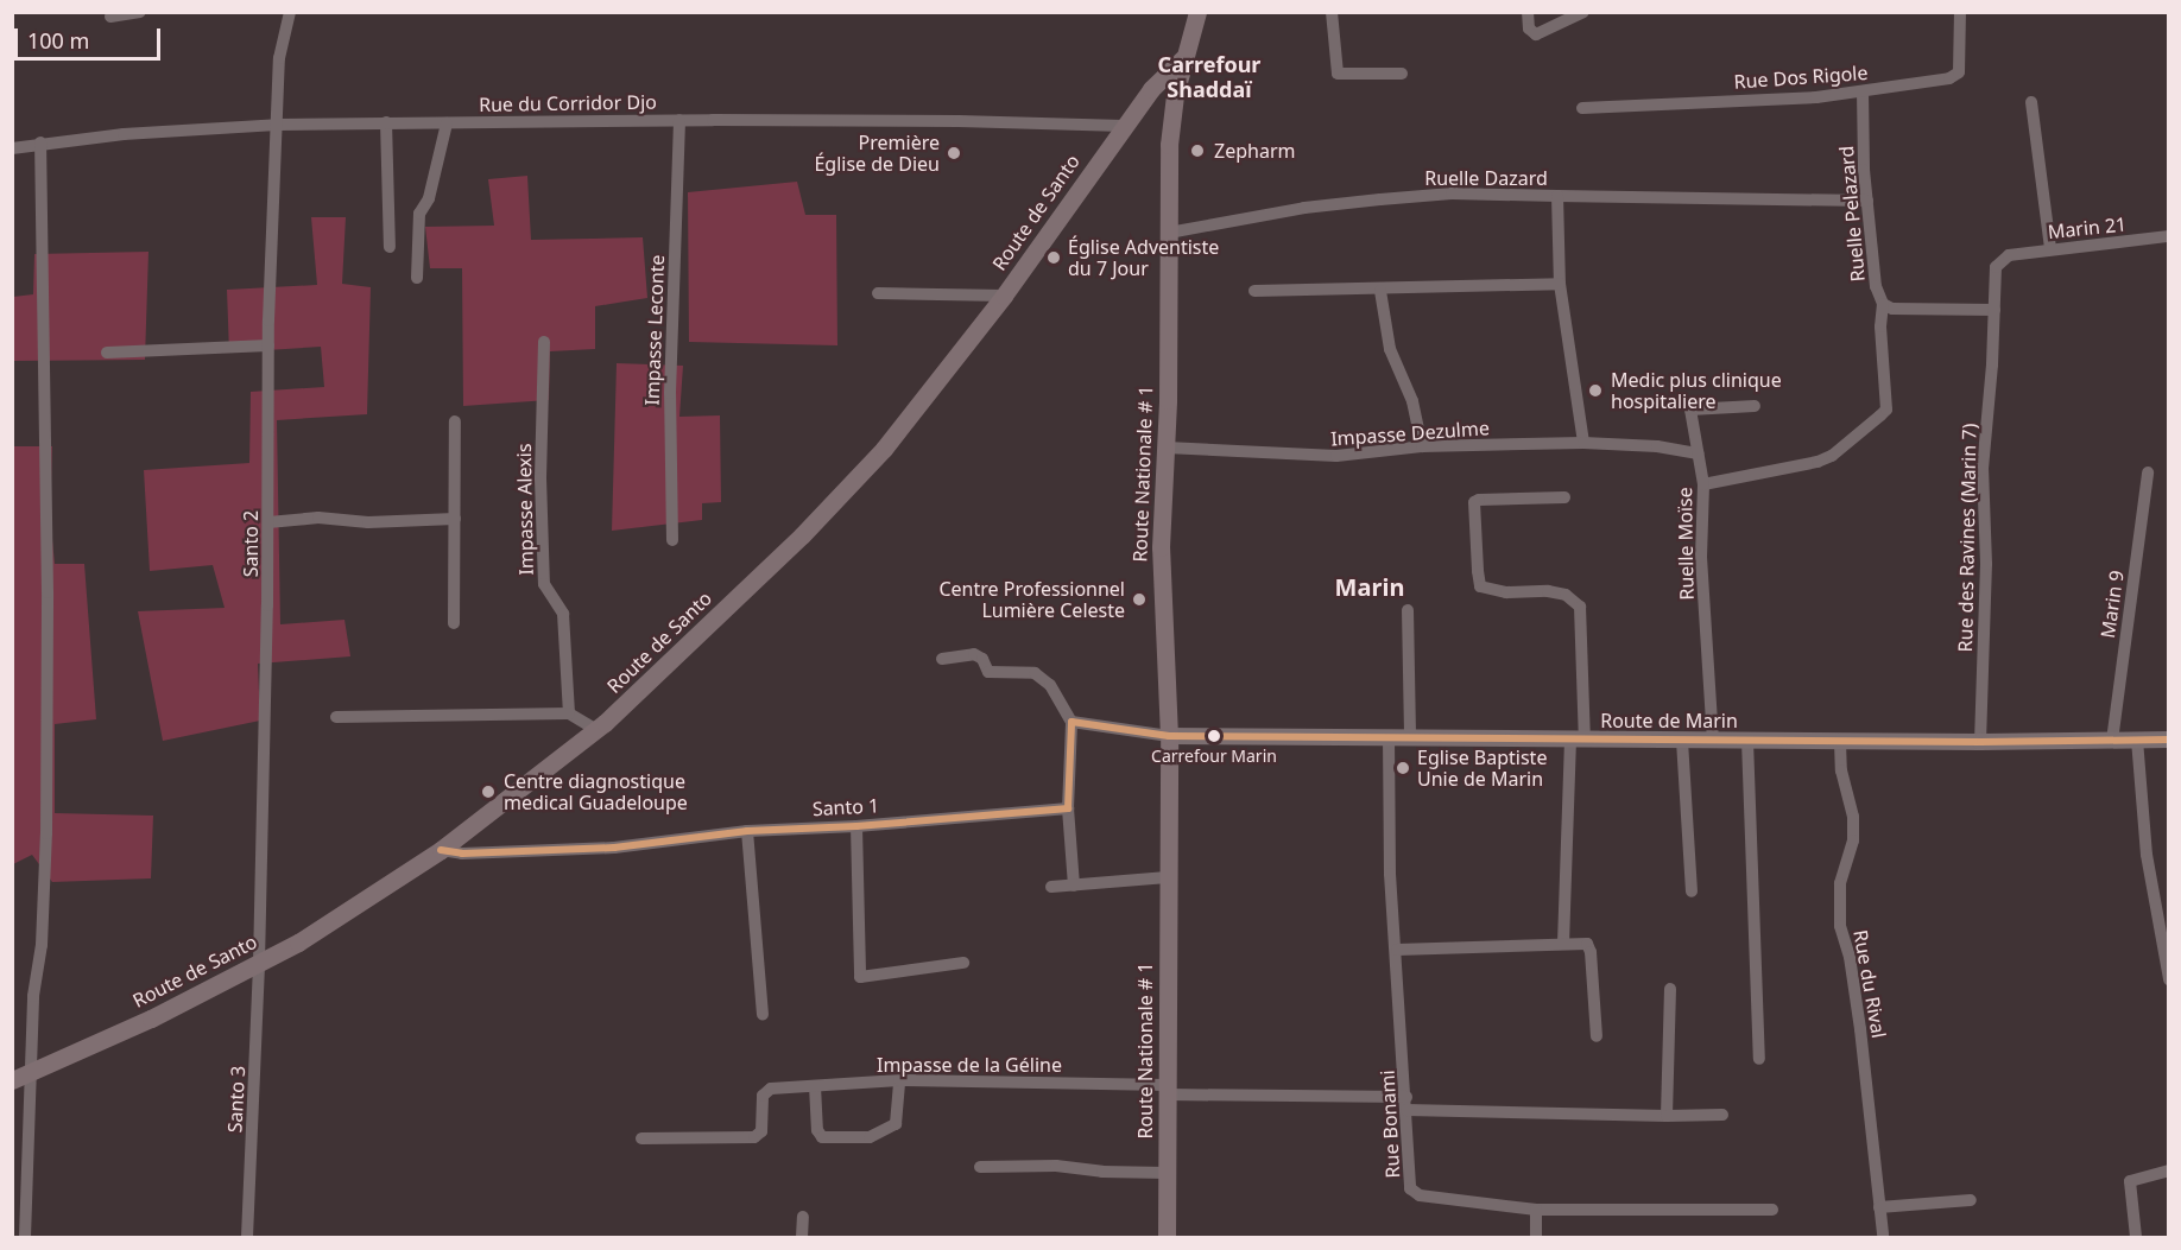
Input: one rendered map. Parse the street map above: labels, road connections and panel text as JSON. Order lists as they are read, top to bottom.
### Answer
{
  "streets": {
    "main road": ["Route de Santo", "Route Nationale # 1", "Route de Marin"],
    "street": [
      "Rue Dos Rigole",
      "Rue du Corridor Djo",
      "Ruelle Dazard",
      "Ruelle Pelazard",
      "Marin 21",
      "Impasse Leconte",
      "Impasse Dezulme",
      "Impasse Alexis",
      "Rue des Ravines (Marin 7)",
      "Santo 2",
      "Ruelle Moïse",
      "Marin 9",
      "Santo 1",
      "Rue du Rival",
      "Impasse de la Géline",
      "Santo 3",
      "Rue Bonami"
    ]
  },
  "crossings": [
    ["Rue Dos Rigole", "Ruelle Pelazard"],
    ["Rue du Corridor Djo", "Route de Santo"],
    ["Rue du Corridor Djo", "Impasse Leconte"],
    ["Rue du Corridor Djo", "Santo 2"],
    ["Ruelle Dazard", "Impasse Dezulme"],
    ["Ruelle Dazard", "Route Nationale # 1"],
    ["Route de Santo", "Route Nationale # 1"],
    ["Route de Santo", "Santo 2"],
    ["Route de Santo", "Santo 1"],
    ["Route de Santo", "Santo 3"],
    ["Ruelle Pelazard", "Rue des Ravines (Marin 7)"],
    ["Marin 21", "Rue des Ravines (Marin 7)"],
    ["Impasse Dezulme", "Route Nationale # 1"],
    ["Impasse Dezulme", "Ruelle Moïse"],
    ["Route Nationale # 1", "Route de Marin"],
    ["Route Nationale # 1", "Impasse de la Géline"],
    ["Rue des Ravines (Marin 7)", "Route de Marin"],
    ["Santo 2", "Santo 3"],
    ["Ruelle Moïse", "Route de Marin"],
    ["Marin 9", "Route de Marin"],
    ["Route de Marin", "Rue du Rival"],
    ["Route de Marin", "Rue Bonami"],
    ["Impasse de la Géline", "Rue Bonami"]
  ],
  "districts": ["Carrefour Shaddaï", "Marin"],
  "places": [
    "Zepharm",
    "Première Église de Dieu",
    "Église Adventiste du 7 Jour",
    "Medic plus clinique hospitaliere",
    "Centre Professionnel Lumière Celeste",
    "Carrefour Marin",
    "Eglise Baptiste Unie de Marin",
    "Centre diagnostique medical Guadeloupe"
  ],
  "scale_bar": "100 m"
}
